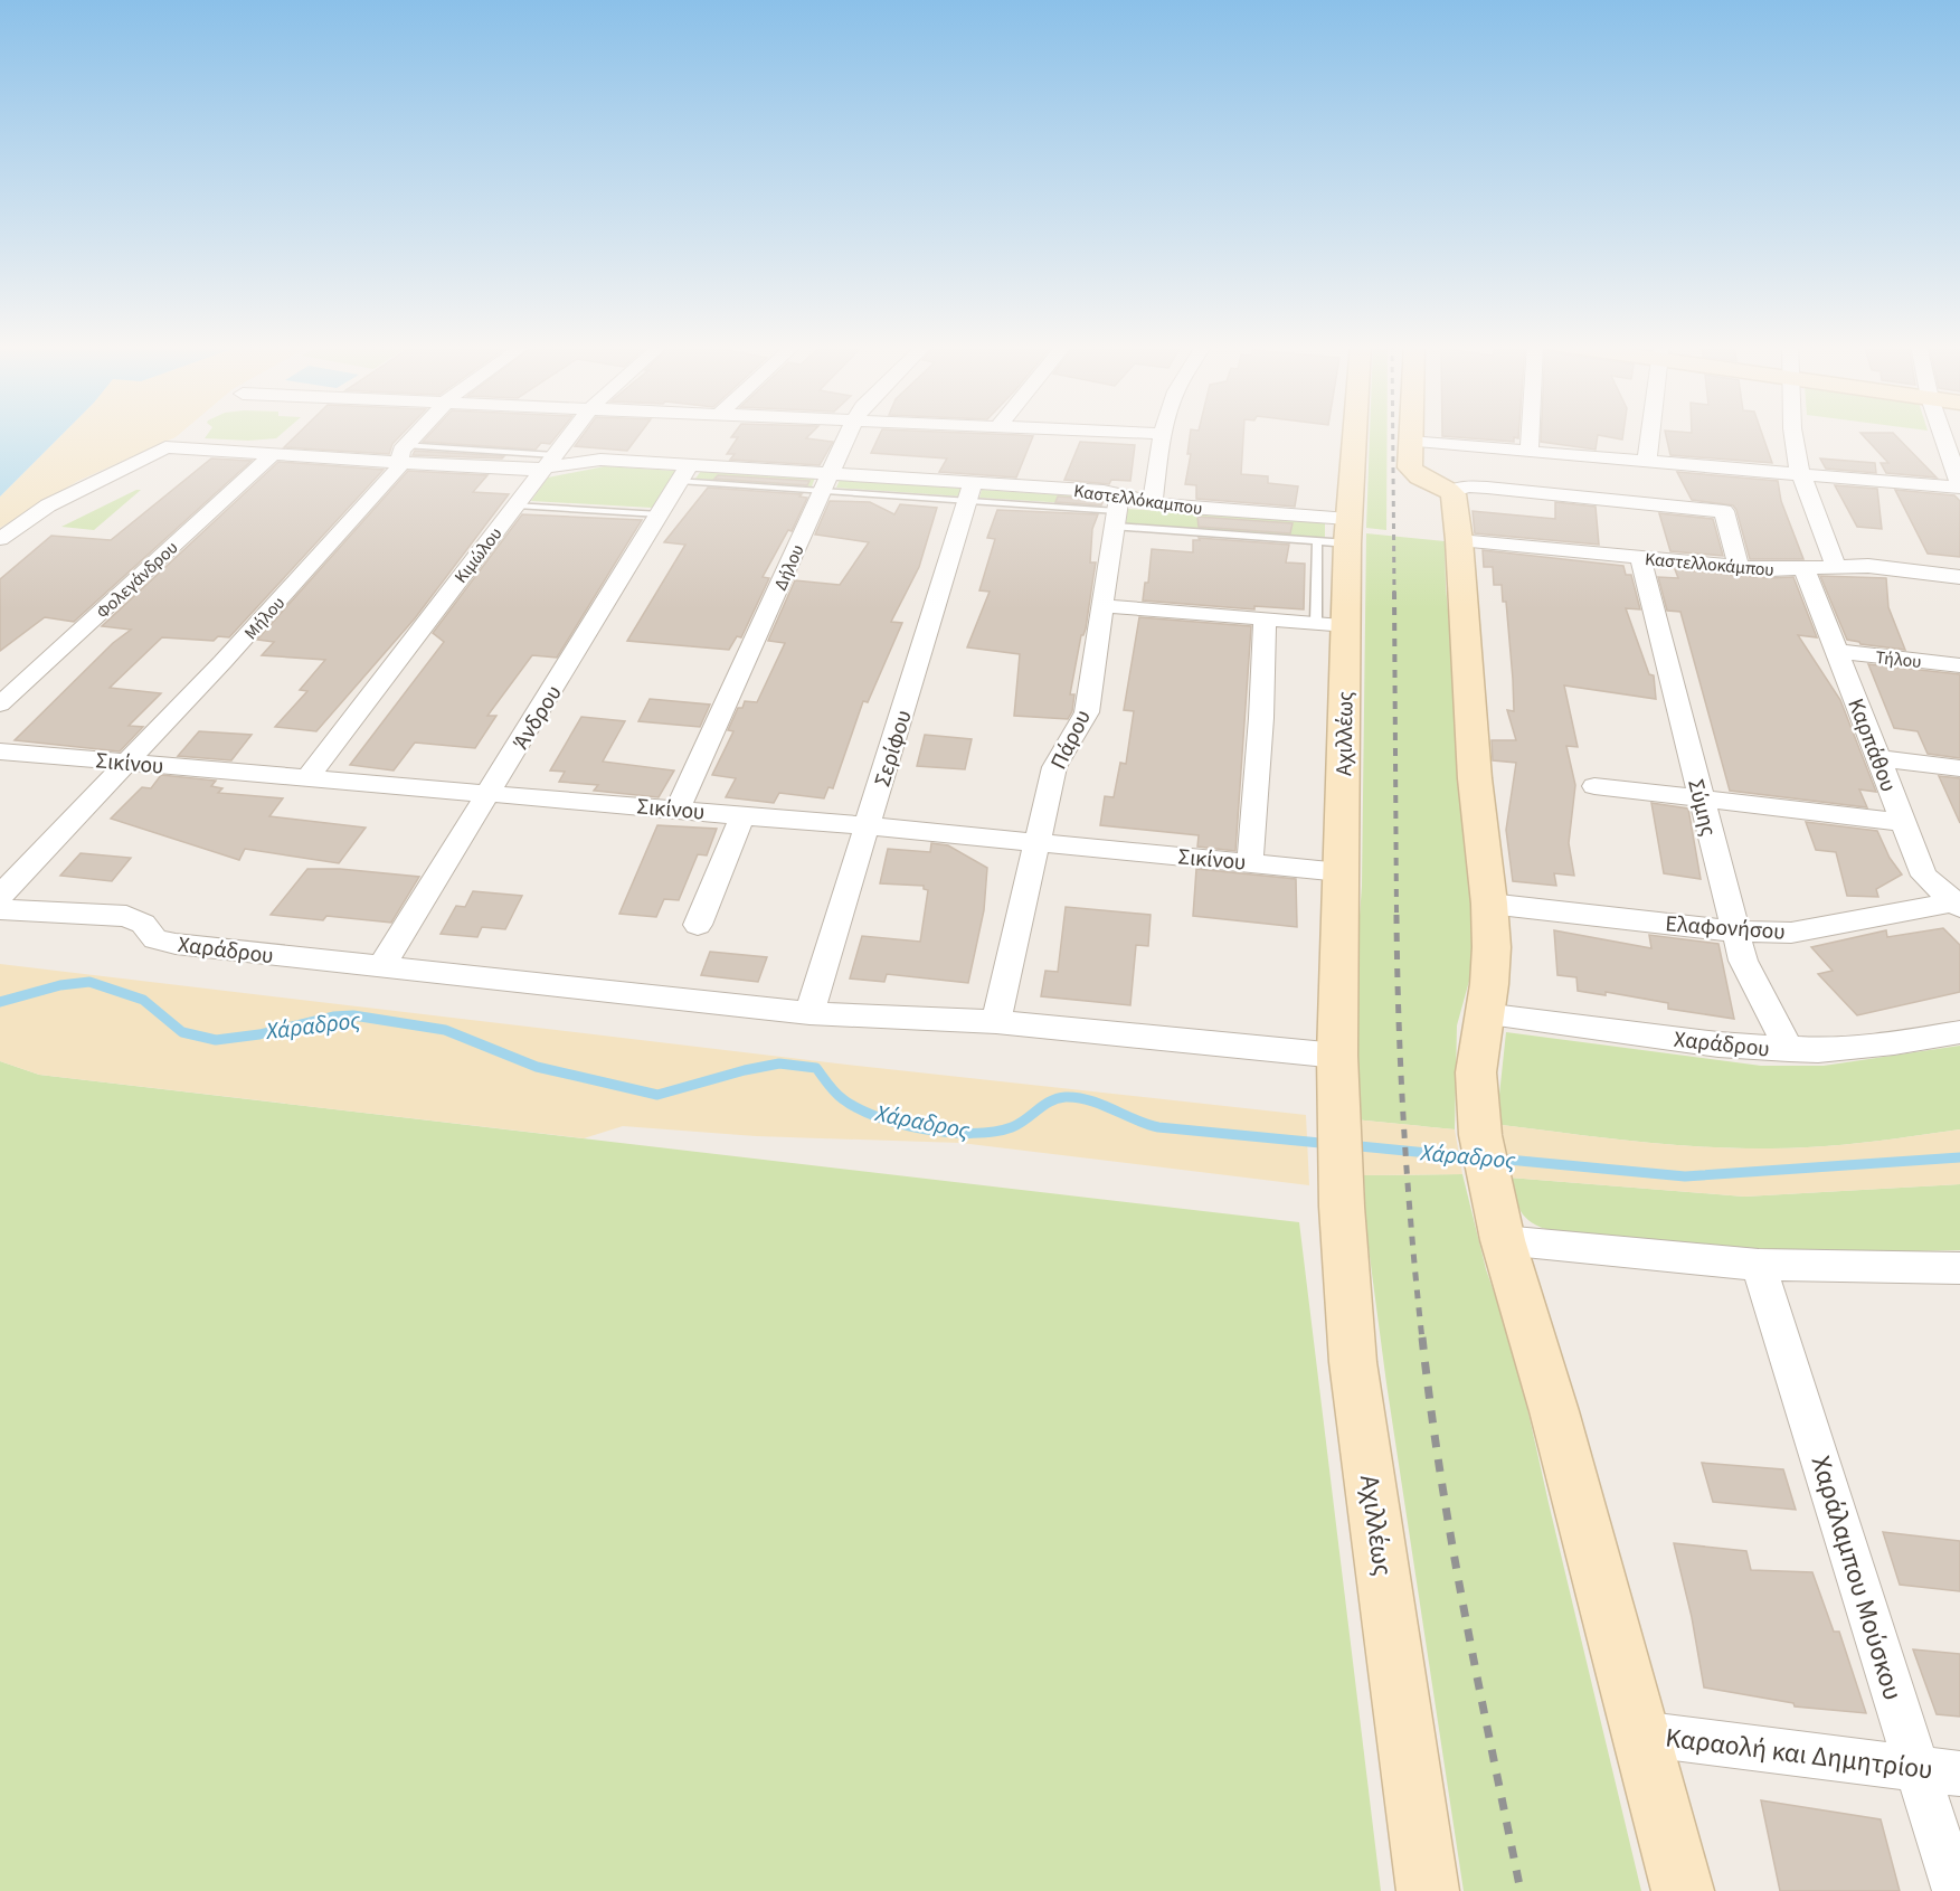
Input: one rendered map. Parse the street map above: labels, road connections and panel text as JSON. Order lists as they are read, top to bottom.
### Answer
{
  "streets": {
    "street": [
      "Καστελλόκαμπου",
      "Κιμώλου",
      "Καστελλοκάμπου",
      "Δήλου",
      "Φολεγάνδρου",
      "Μήλου",
      "Τήλου",
      "Άνδρου",
      "Αχιλλέως",
      "Πάρου",
      "Καρπάθου",
      "Σερίφου",
      "Σικίνου",
      "Σύμης",
      "Ελαφονήσου",
      "Χαράδρου",
      "Χαράλαμπου Μούσκου",
      "Καραολή και Δημητρίου"
    ]
  },
  "crossings": [
    ["Καστελλόκαμπου", "Κιμώλου"],
    ["Καστελλόκαμπου", "Δήλου"],
    ["Καστελλόκαμπου", "Φολεγάνδρου"],
    ["Καστελλόκαμπου", "Μήλου"],
    ["Καστελλόκαμπου", "Άνδρου"],
    ["Καστελλόκαμπου", "Αχιλλέως"],
    ["Καστελλόκαμπου", "Πάρου"],
    ["Καστελλόκαμπου", "Σερίφου"],
    ["Κιμώλου", "Σικίνου"],
    ["Καστελλοκάμπου", "Καρπάθου"],
    ["Καστελλοκάμπου", "Σύμης"],
    ["Δήλου", "Σικίνου"],
    ["Μήλου", "Σικίνου"],
    ["Τήλου", "Καρπάθου"],
    ["Άνδρου", "Σικίνου"],
    ["Άνδρου", "Χαράδρου"],
    ["Αχιλλέως", "Σικίνου"],
    ["Αχιλλέως", "Χαράδρου"],
    ["Πάρου", "Σικίνου"],
    ["Πάρου", "Χαράδρου"],
    ["Καρπάθου", "Ελαφονήσου"],
    ["Σερίφου", "Σικίνου"],
    ["Σερίφου", "Χαράδρου"],
    ["Σύμης", "Ελαφονήσου"],
    ["Σύμης", "Χαράδρου"],
    ["Χαράλαμπου Μούσκου", "Καραολή και Δημητρίου"]
  ],
  "water": ["Χάραδρος"]
}
